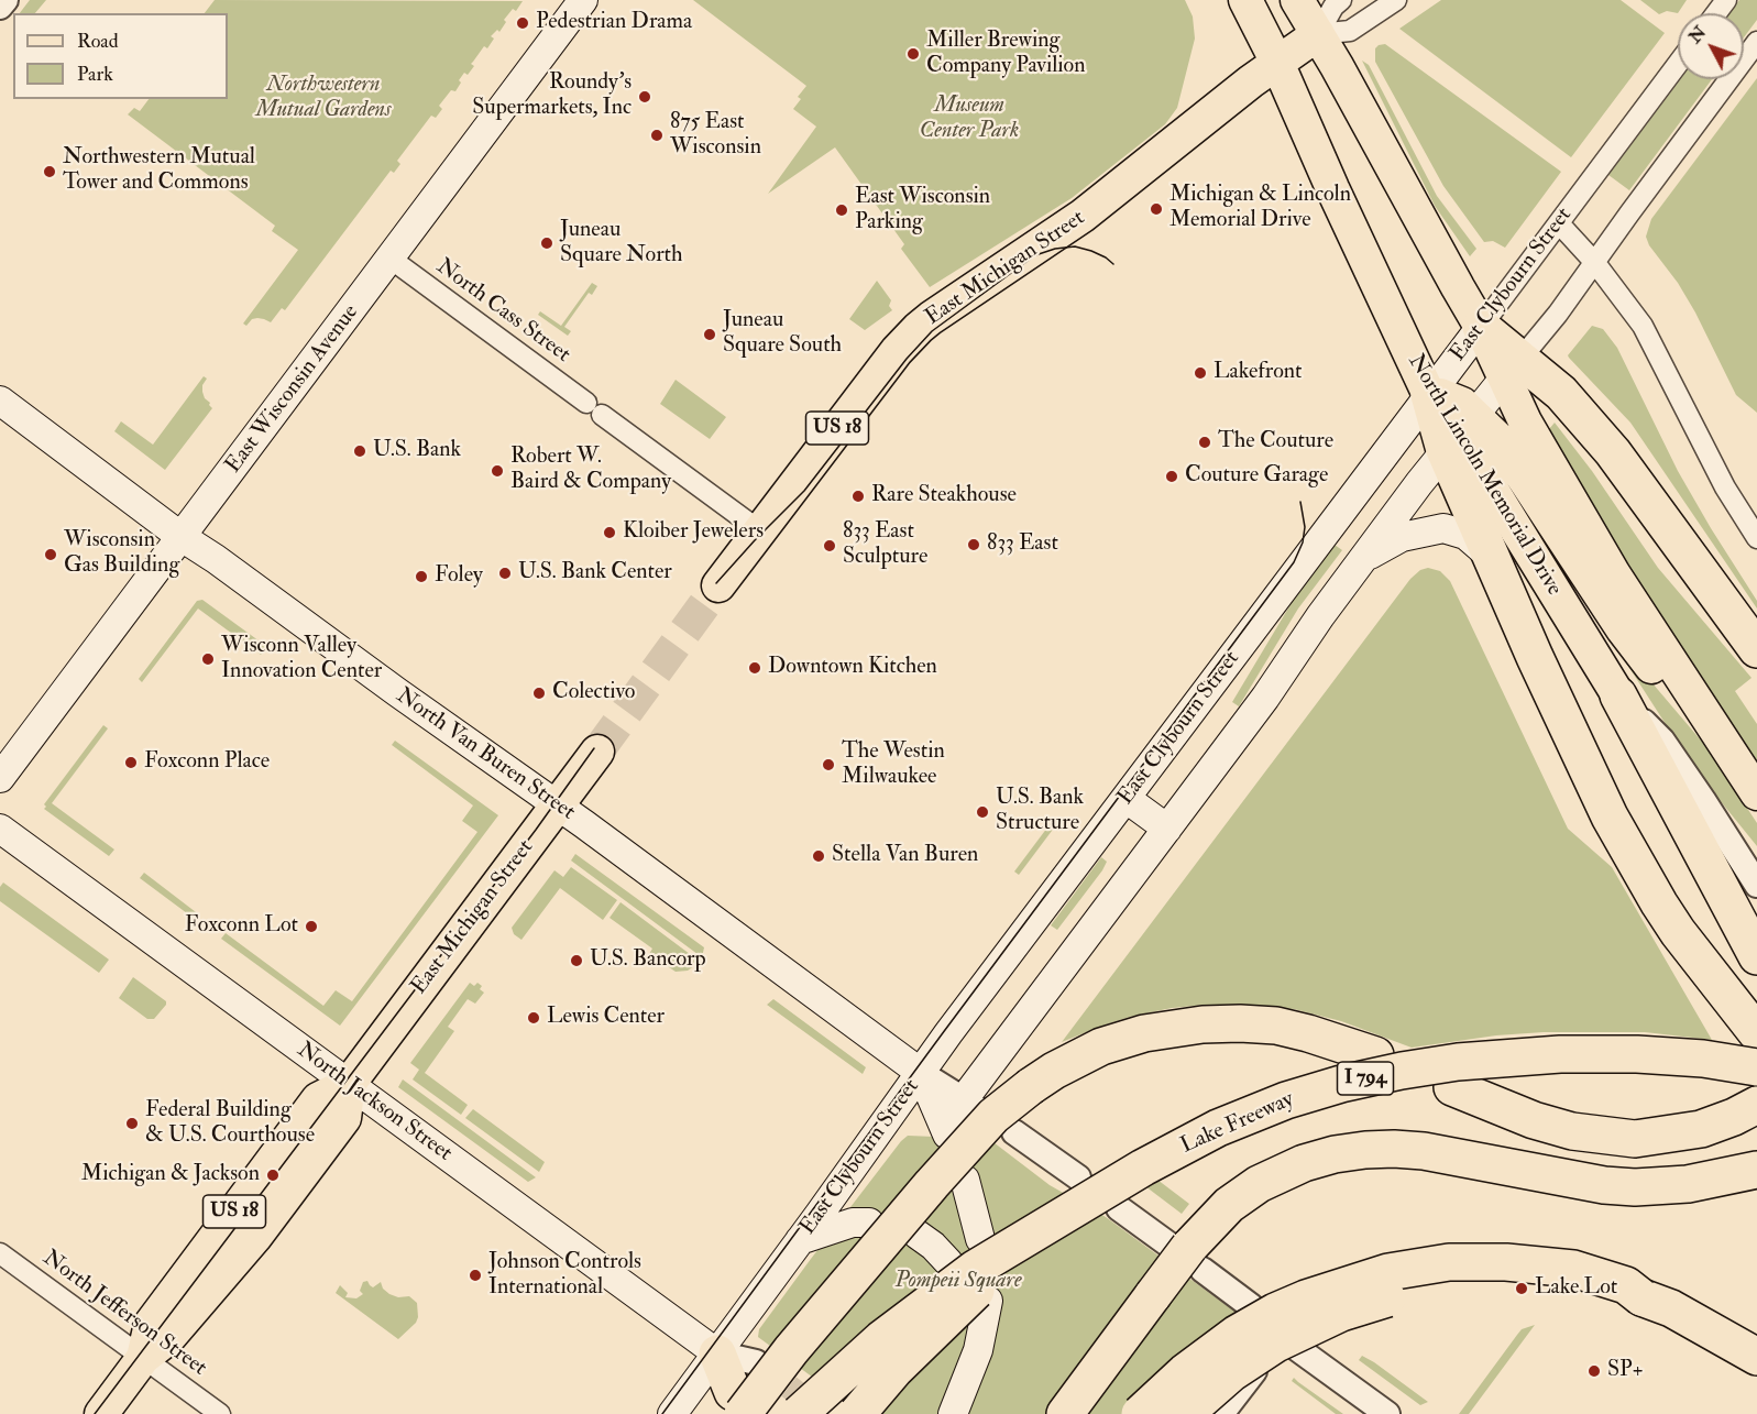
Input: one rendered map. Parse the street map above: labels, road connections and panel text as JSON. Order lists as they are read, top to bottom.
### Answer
{
  "streets": {
    "highway": ["I 794", "Lake Freeway"],
    "main road": [
      "East Michigan Street",
      "East Clybourn Street",
      "East Wisconsin Avenue",
      "US 18",
      "North Lincoln Memorial Drive",
      "North Van Buren Street",
      "North Jackson Street"
    ],
    "street": ["North Cass Street", "North Jefferson Street"]
  },
  "crossings": [
    ["East Michigan Street", "North Cass Street"],
    ["East Michigan Street", "North Lincoln Memorial Drive"],
    ["East Michigan Street", "North Van Buren Street"],
    ["East Michigan Street", "North Jackson Street"],
    ["East Michigan Street", "North Jefferson Street"],
    ["East Clybourn Street", "North Lincoln Memorial Drive"],
    ["East Clybourn Street", "North Van Buren Street"],
    ["East Clybourn Street", "North Jackson Street"],
    ["North Cass Street", "East Wisconsin Avenue"],
    ["East Wisconsin Avenue", "North Van Buren Street"]
  ],
  "parks": ["Northwestern Mutual Gardens", "Museum Center Park", "Pompeii Square"],
  "places": [
    "Pedestrian Drama",
    "Miller Brewing Company Pavilion",
    "Roundy's Supermarkets, Inc",
    "875 East Wisconsin",
    "Northwestern Mutual Tower and Commons",
    "Michigan & Lincoln Memorial Drive",
    "East Wisconsin Parking",
    "Juneau Square North",
    "Juneau Square South",
    "Lakefront",
    "The Couture",
    "U.S. Bank",
    "Robert W. Baird & Company",
    "Couture Garage",
    "Rare Steakhouse",
    "Kloiber Jewelers",
    "833 East",
    "833 East Sculpture",
    "Wisconsin Gas Building",
    "U.S. Bank Center",
    "Foley",
    "Wisconn Valley Innovation Center",
    "Downtown Kitchen",
    "Colectivo",
    "Foxconn Place",
    "The Westin Milwaukee",
    "U.S. Bank Structure",
    "Stella Van Buren",
    "Foxconn Lot",
    "U.S. Bancorp",
    "Lewis Center",
    "Federal Building & U.S. Courthouse",
    "Michigan & Jackson",
    "Johnson Controls International",
    "Lake Lot",
    "SP+"
  ],
  "legend": ["Road", "Park"],
  "north": "top left"
}
